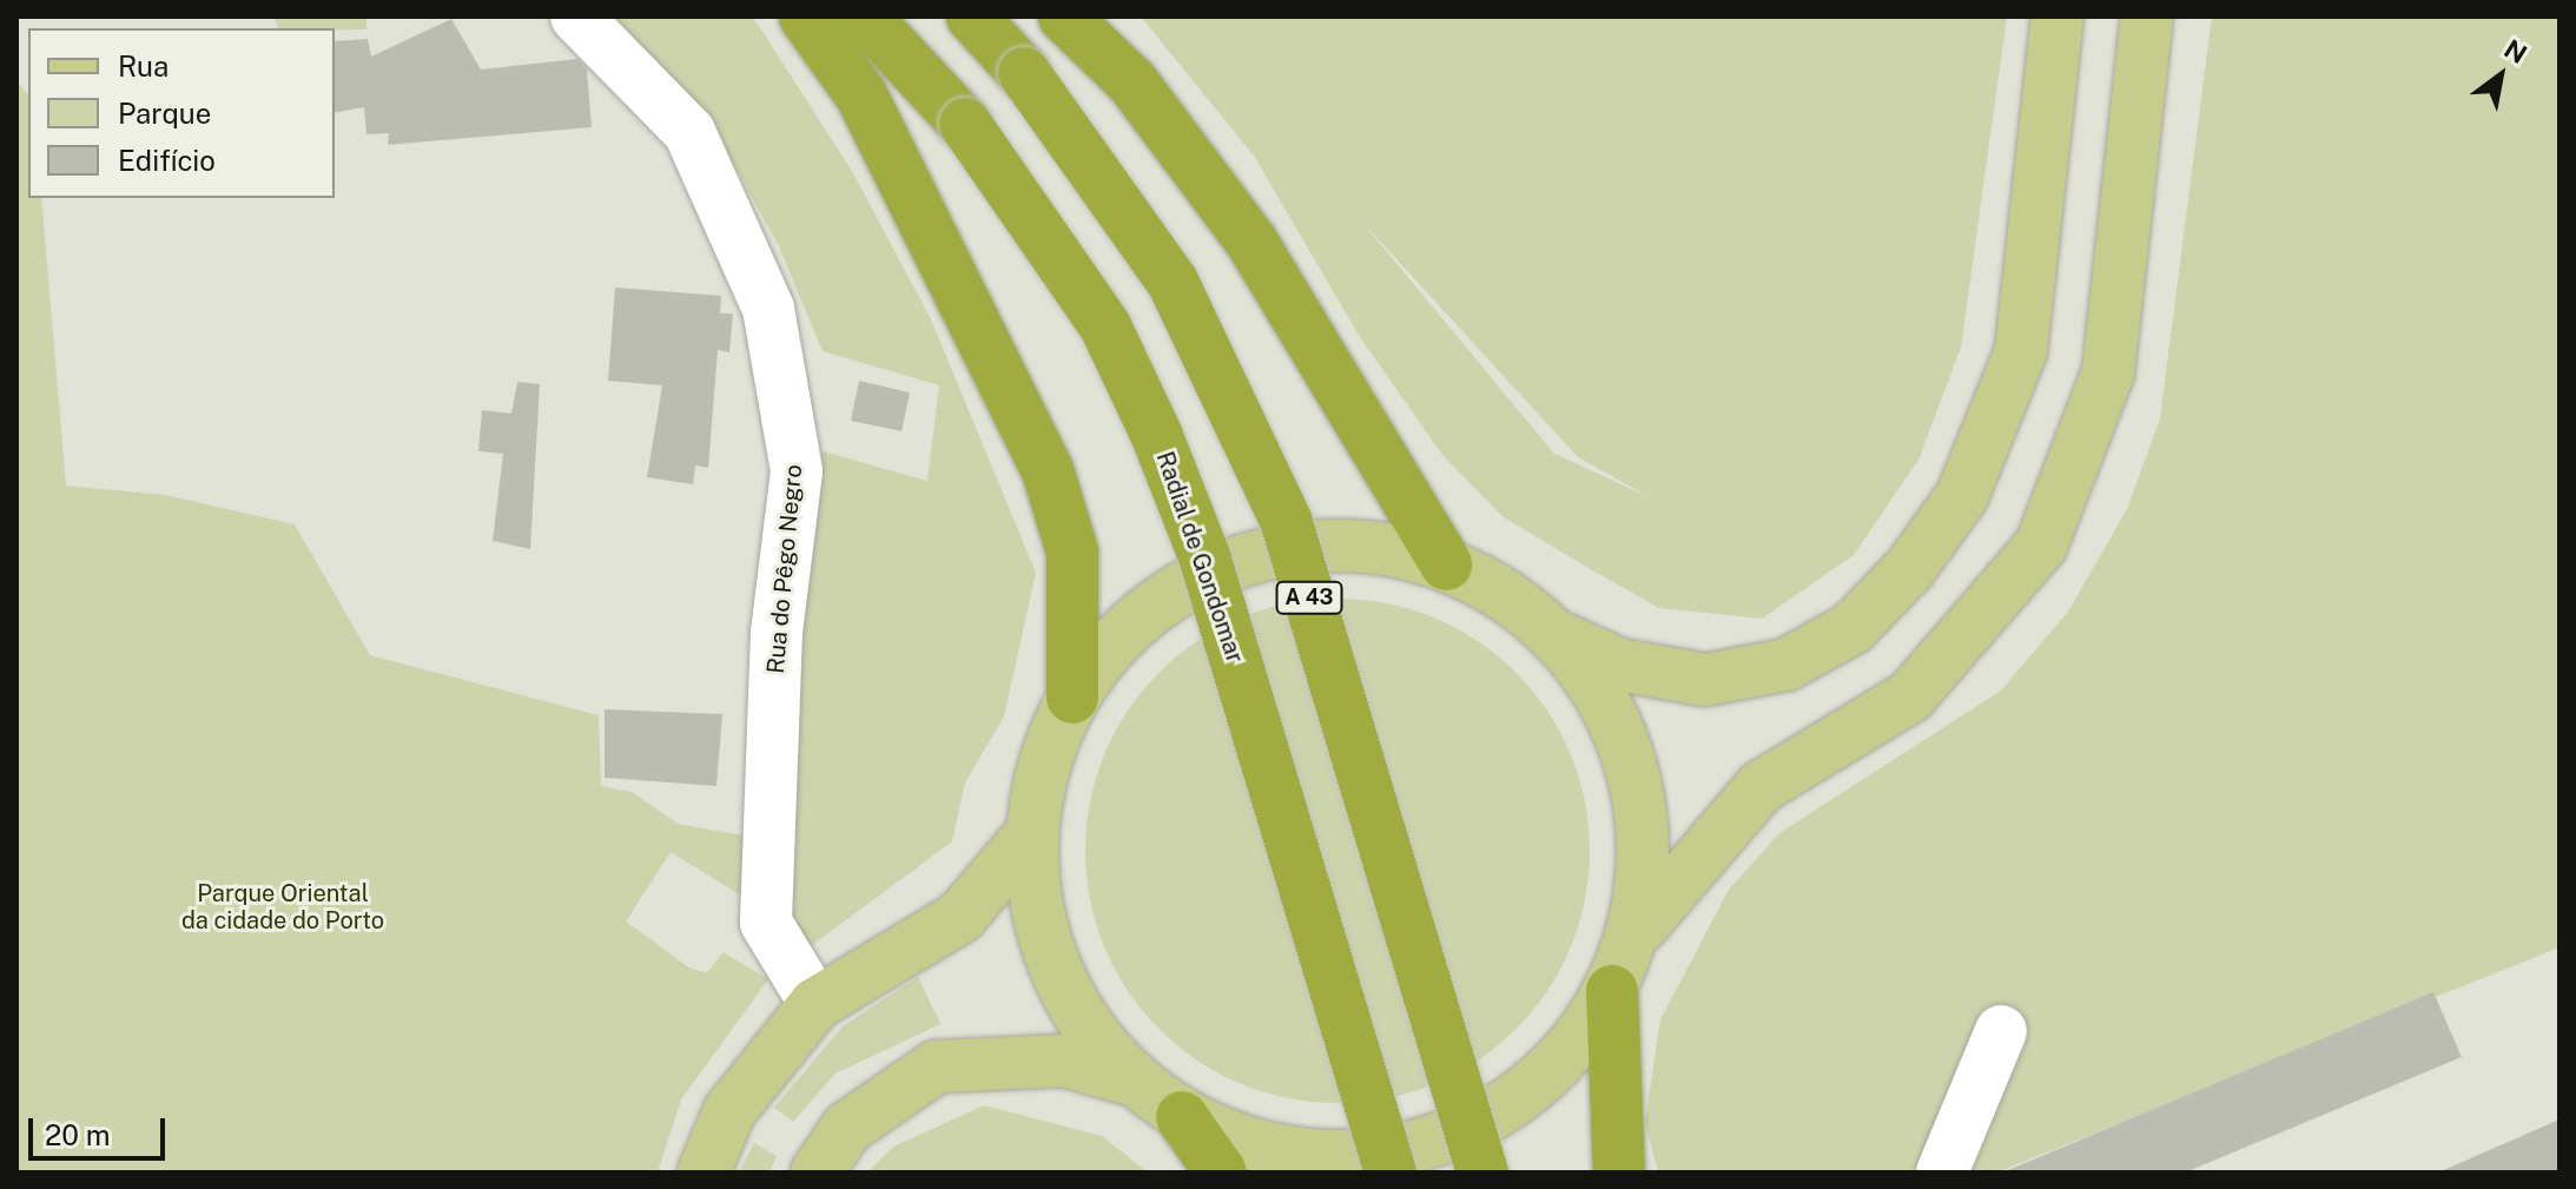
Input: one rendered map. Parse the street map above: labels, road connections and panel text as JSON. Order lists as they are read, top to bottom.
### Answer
{
  "streets": {
    "highway": ["Radial de Gondomar", "A 43"],
    "street": ["Rua do Pêgo Negro"]
  },
  "parks": ["Parque Oriental da cidade do Porto"],
  "legend": ["Rua", "Parque", "Edifício"],
  "scale_bar": "20 m",
  "north": "top right"
}
